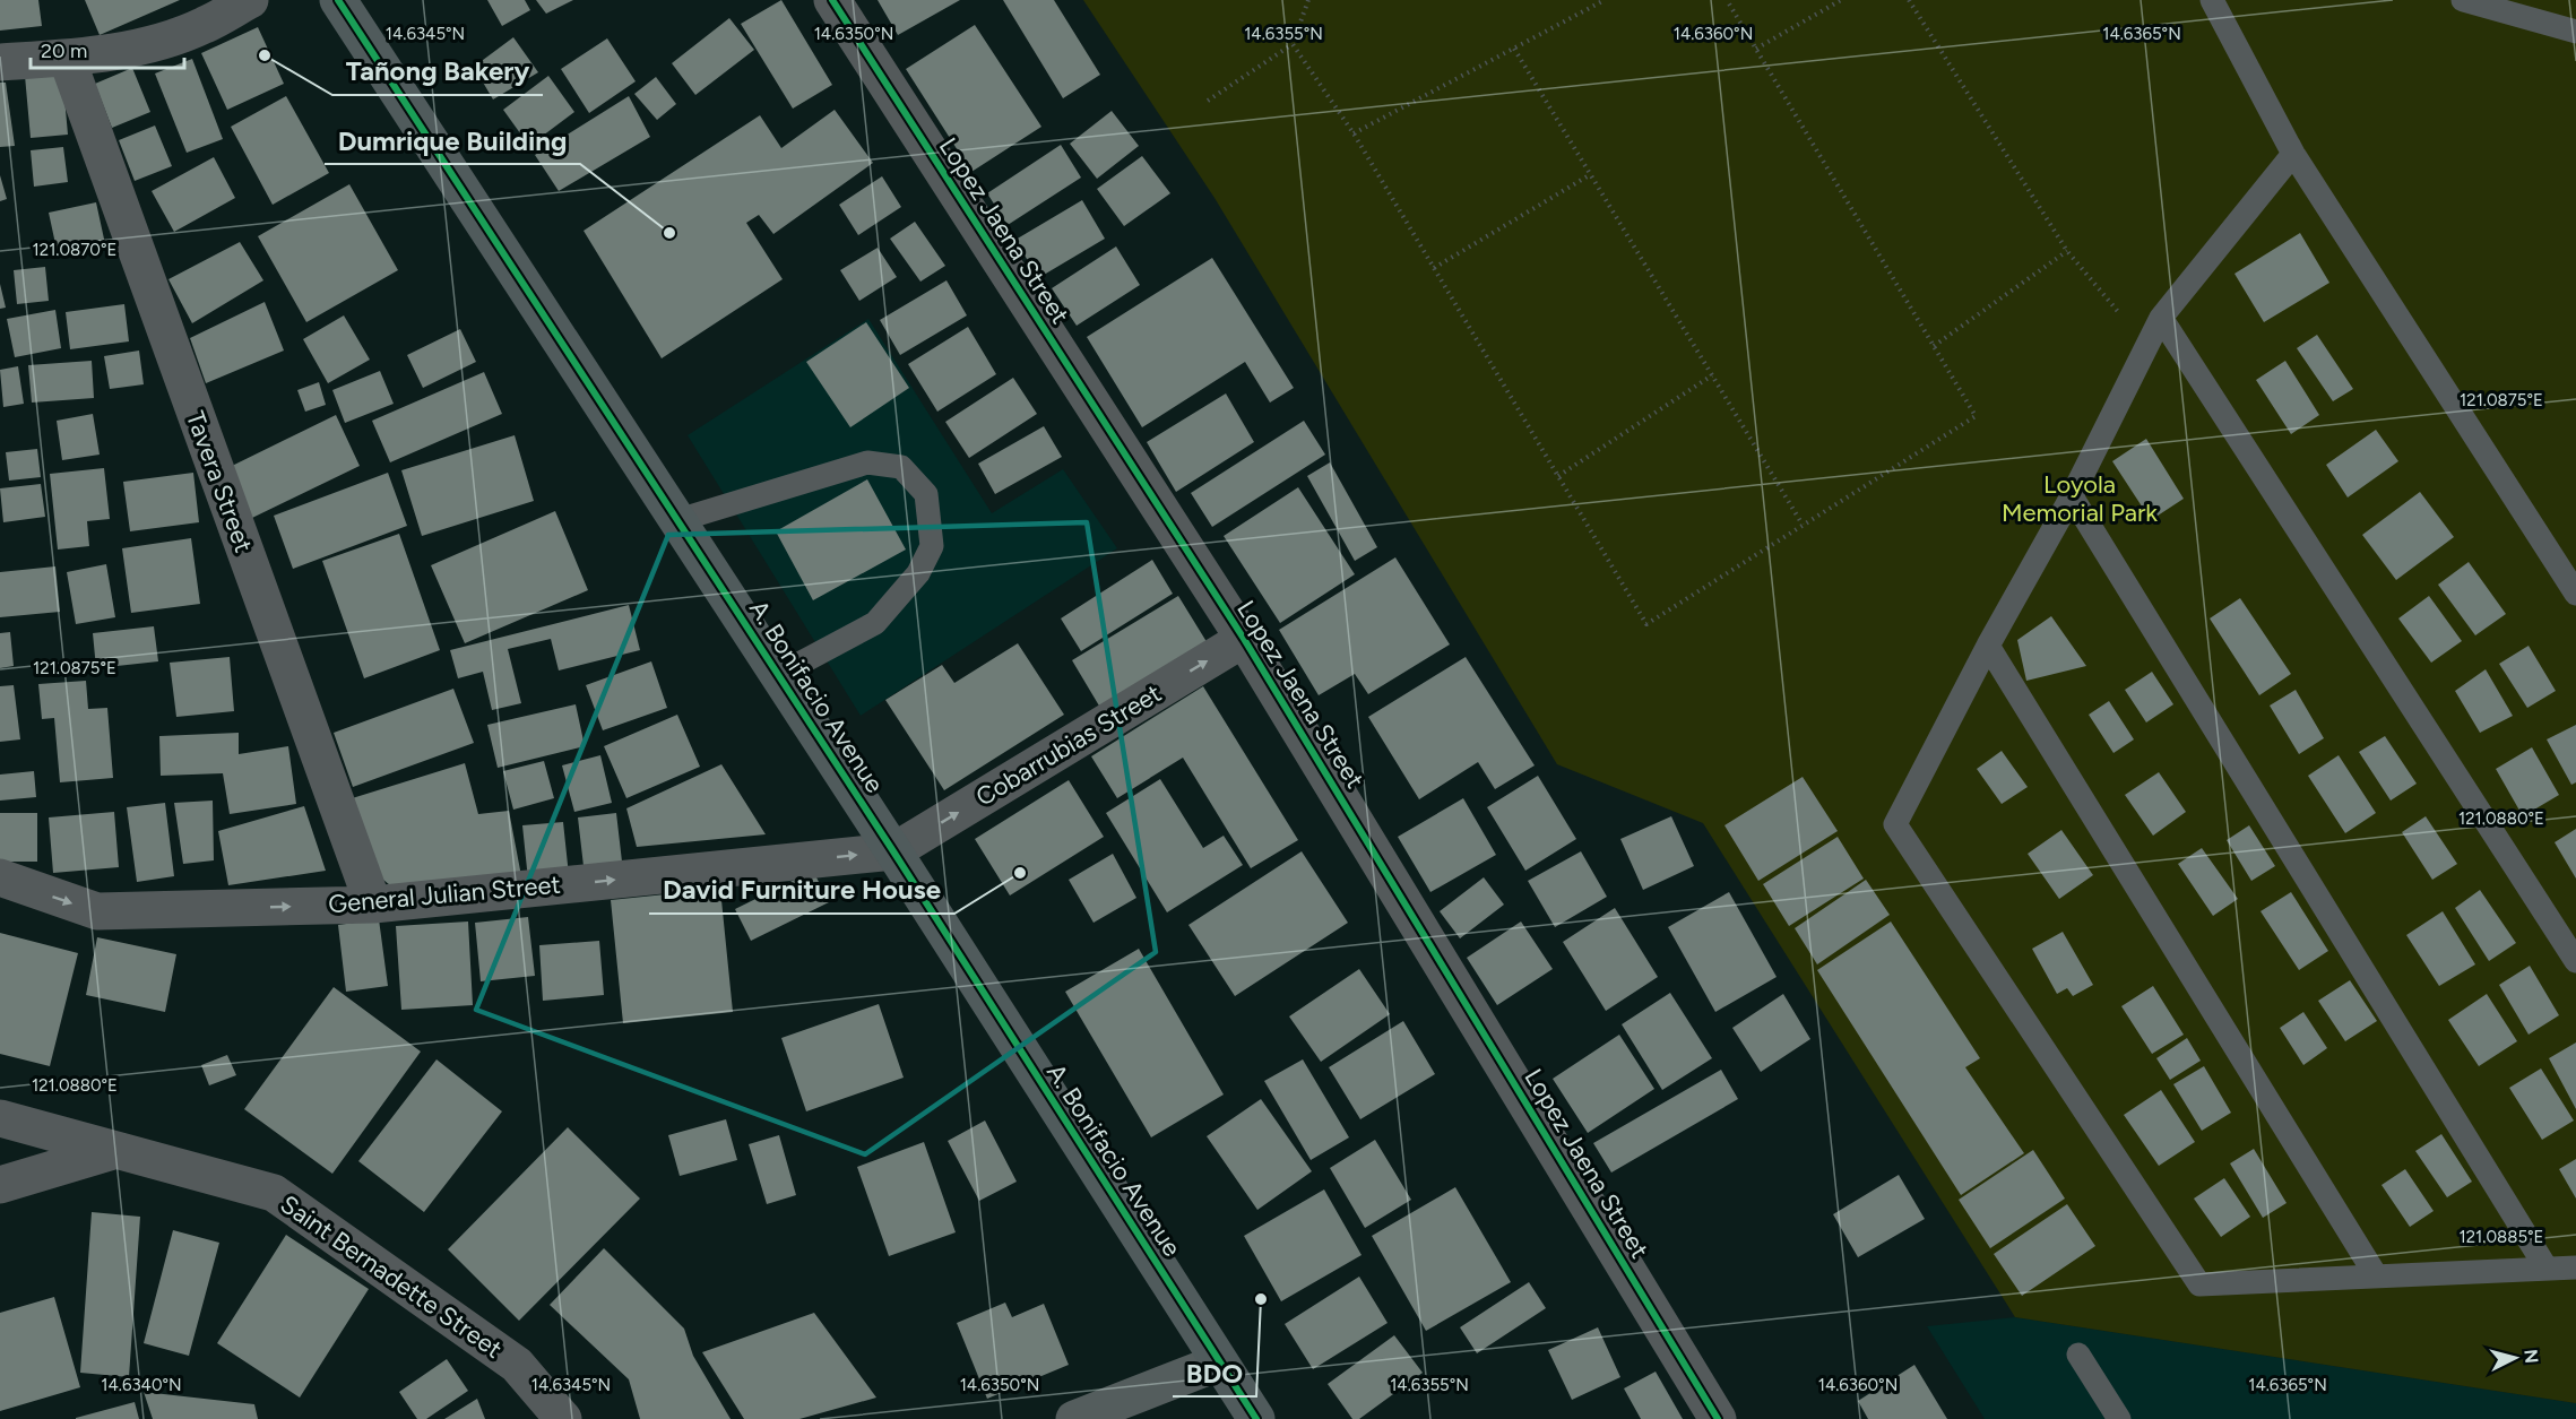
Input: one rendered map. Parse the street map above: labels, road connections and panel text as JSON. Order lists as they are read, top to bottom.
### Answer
{
  "streets": {
    "main road": ["A. Bonifacio Avenue"],
    "street": [
      "Lopez Jaena Street",
      "Tavera Street",
      "Cobarrubias Street",
      "General Julian Street",
      "Saint Bernadette Street"
    ]
  },
  "crossings": [
    ["Lopez Jaena Street", "Cobarrubias Street"],
    ["Tavera Street", "General Julian Street"],
    ["A. Bonifacio Avenue", "Cobarrubias Street"],
    ["A. Bonifacio Avenue", "General Julian Street"],
    ["Cobarrubias Street", "General Julian Street"]
  ],
  "one_way": ["Cobarrubias Street", "General Julian Street"],
  "parks": ["Loyola Memorial Park"],
  "places": [
    "Tañong Bakery",
    "Dumrique Building",
    "David Furniture House",
    "BDO"
  ],
  "scale_bar": "20 m",
  "north": "right",
  "coordinates": [
    "14.6345°N",
    "14.6350°N",
    "14.6355°N",
    "14.6360°N",
    "14.6365°N",
    "121.0870°E",
    "121.0875°E",
    "121.0880°E",
    "121.0885°E",
    "14.6340°N"
  ]
}
